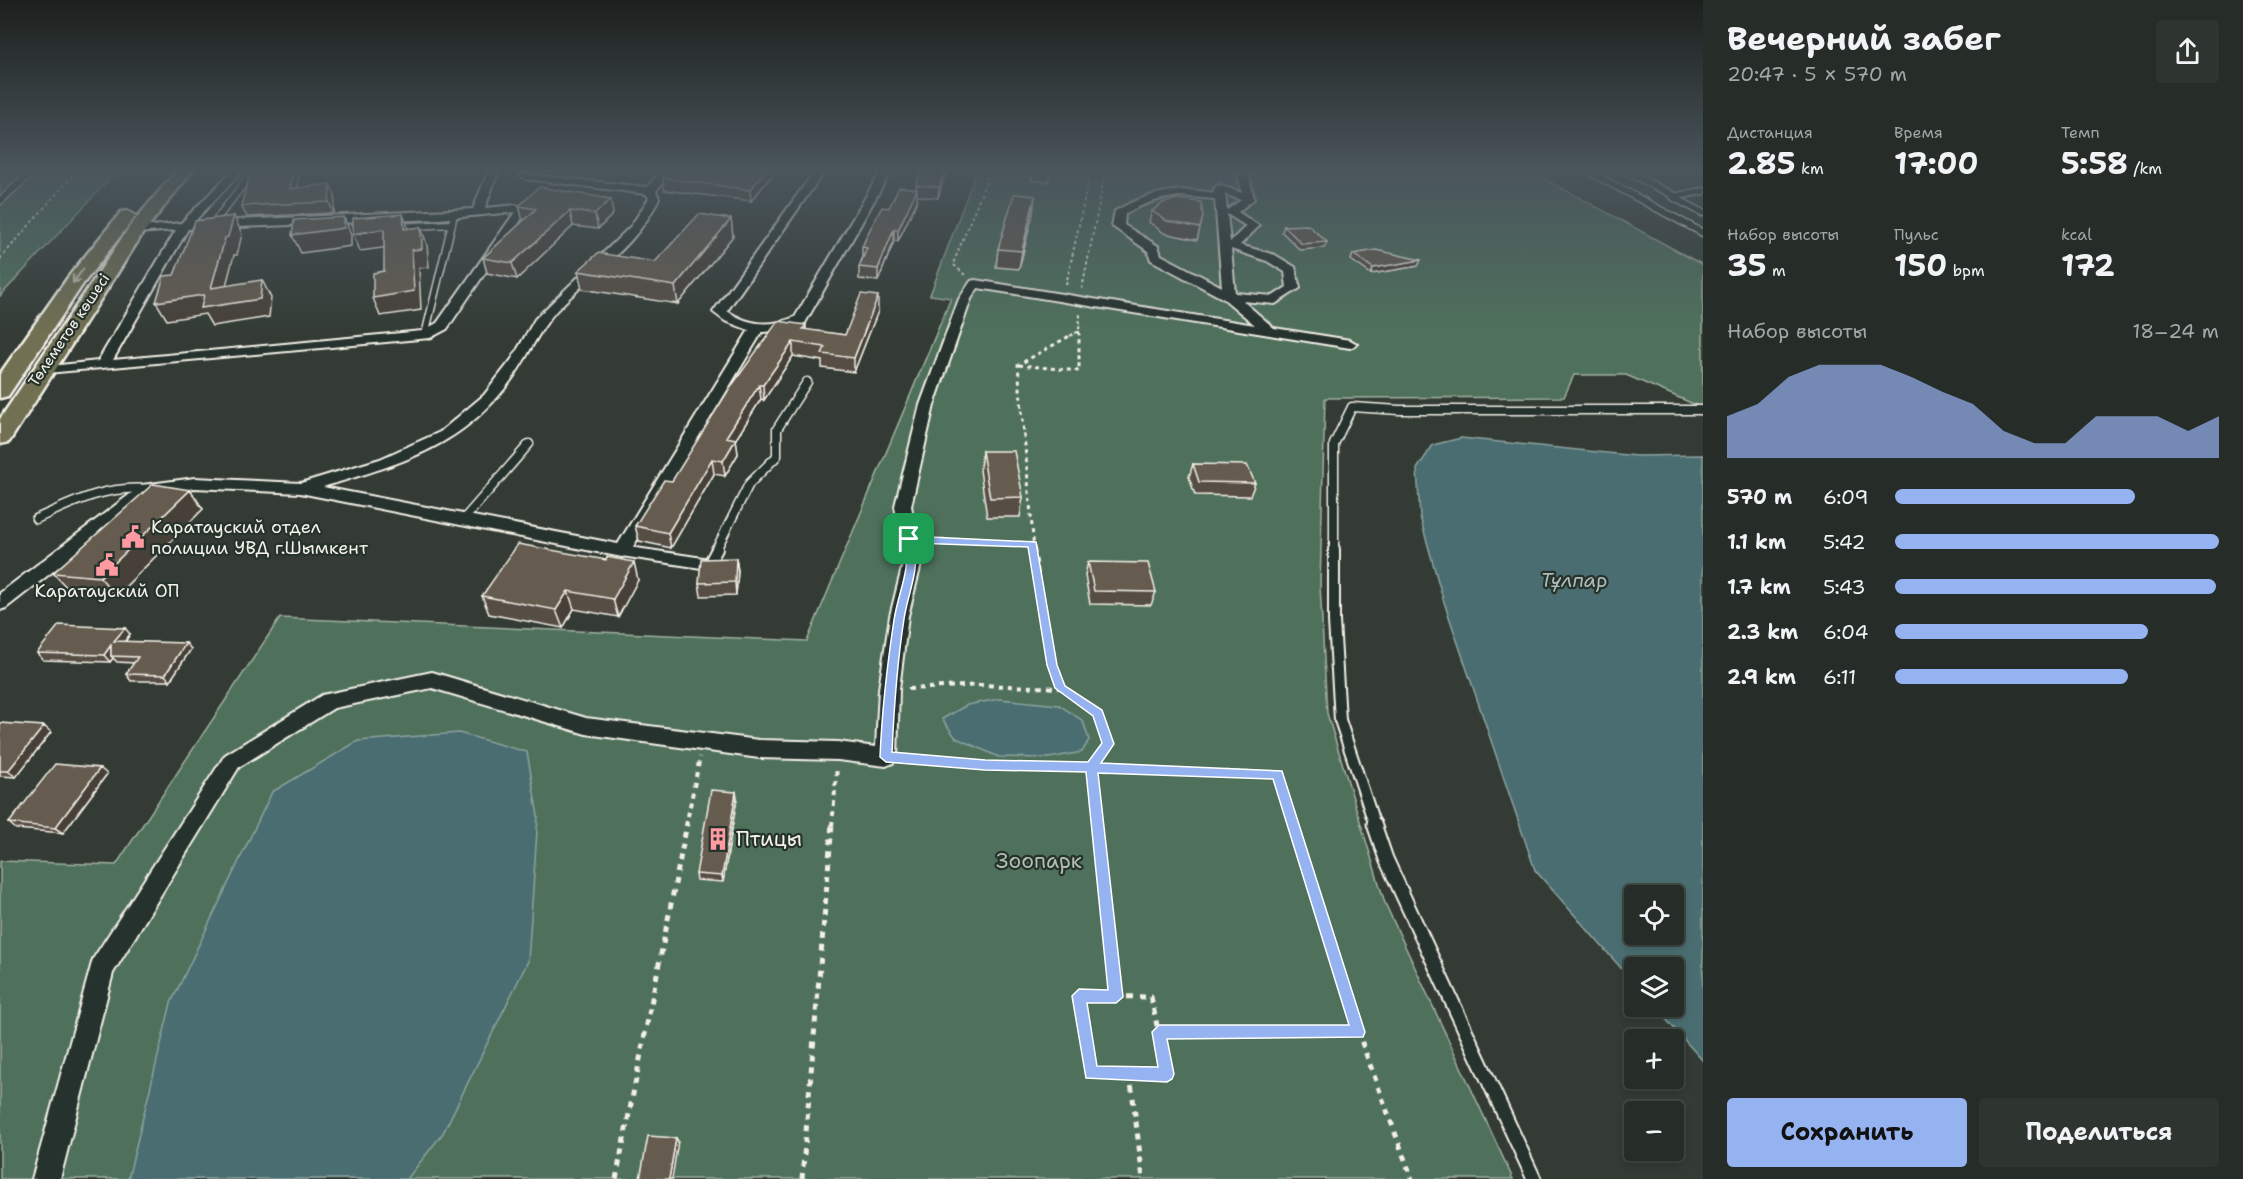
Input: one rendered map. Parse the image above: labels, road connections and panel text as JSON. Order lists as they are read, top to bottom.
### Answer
{
  "streets": {
    "main road": ["Төлеметов көшесі"]
  },
  "water": ["Тұлпар"],
  "parks": ["Зоопарк"],
  "places": {
    "public building": ["Каратауский отдел полиции УВД г.Шымкент", "Каратауский ОП"],
    "building": ["Птицы"]
  },
  "page": {
    "heading": ["Вечерний забег", "20:47 · 5 × 570 m"],
    "stats": [
      ["Дистанция", "2.85 km"],
      ["Время", "17:00"],
      ["Темп", "5:58 /km"],
      ["Набор высоты", "35 m"],
      ["Пульс", "150 bpm"],
      ["kcal", "172"]
    ],
    "chart": ["Набор высоты", "18–24 m"],
    "list": [
      {
        "name": "570 m",
        "note": "6:09"
      },
      {
        "name": "1.1 km",
        "note": "5:42"
      },
      {
        "name": "1.7 km",
        "note": "5:43"
      },
      {
        "name": "2.3 km",
        "note": "6:04"
      },
      {
        "name": "2.9 km",
        "note": "6:11"
      }
    ],
    "map_buttons": ["+", "−"],
    "buttons": ["Сохранить", "Поделиться"]
  }
}
